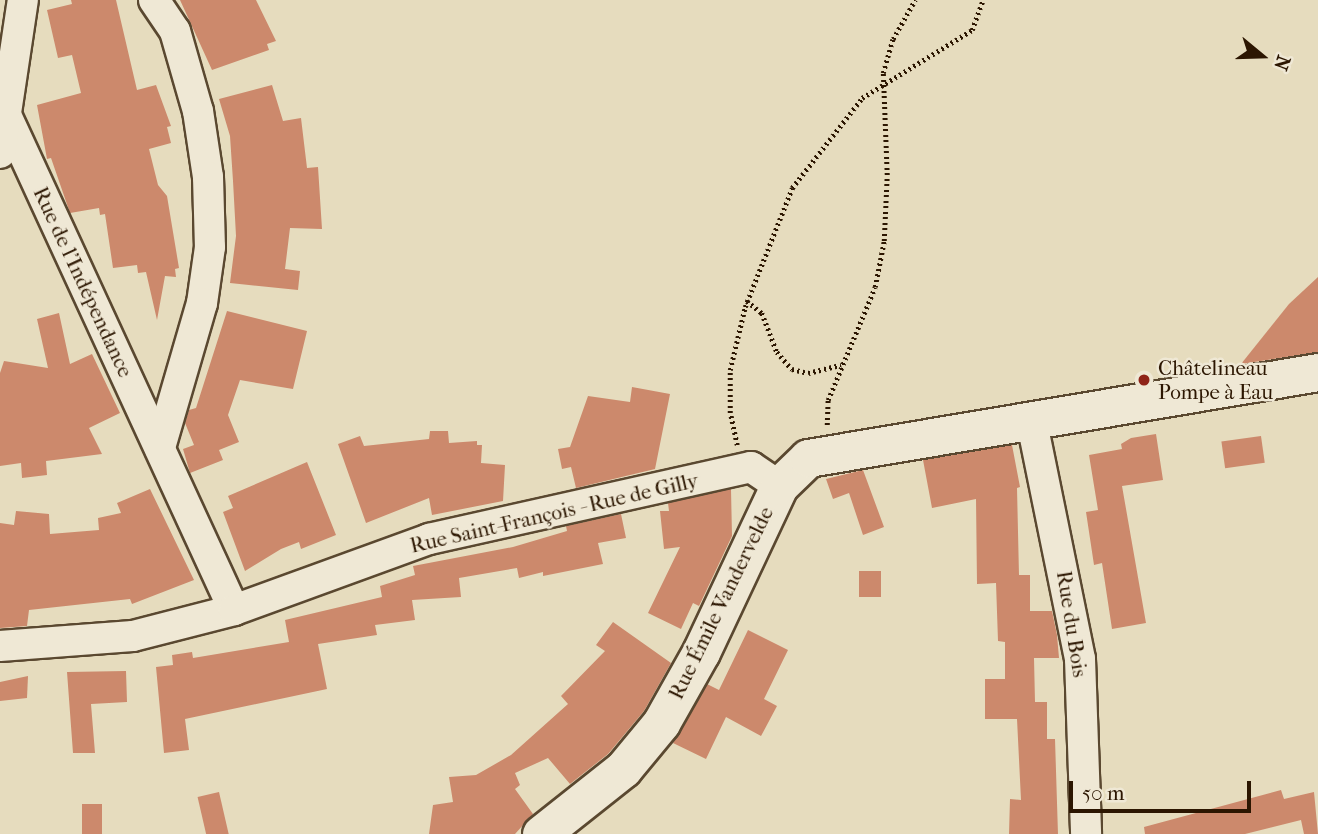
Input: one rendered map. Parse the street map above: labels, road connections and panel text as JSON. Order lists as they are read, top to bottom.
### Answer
{
  "streets": {
    "street": [
      "Rue de l'Indépendance",
      "Rue Saint-François - Rue de Gilly",
      "Rue Émile Vandervelde",
      "Rue du Bois"
    ]
  },
  "crossings": [
    ["Rue de l'Indépendance", "Rue Saint-François - Rue de Gilly"],
    ["Rue Saint-François - Rue de Gilly", "Rue Émile Vandervelde"]
  ],
  "places": ["Châtelineau Pompe à Eau"],
  "scale_bar": "50 m",
  "north": "right"
}
